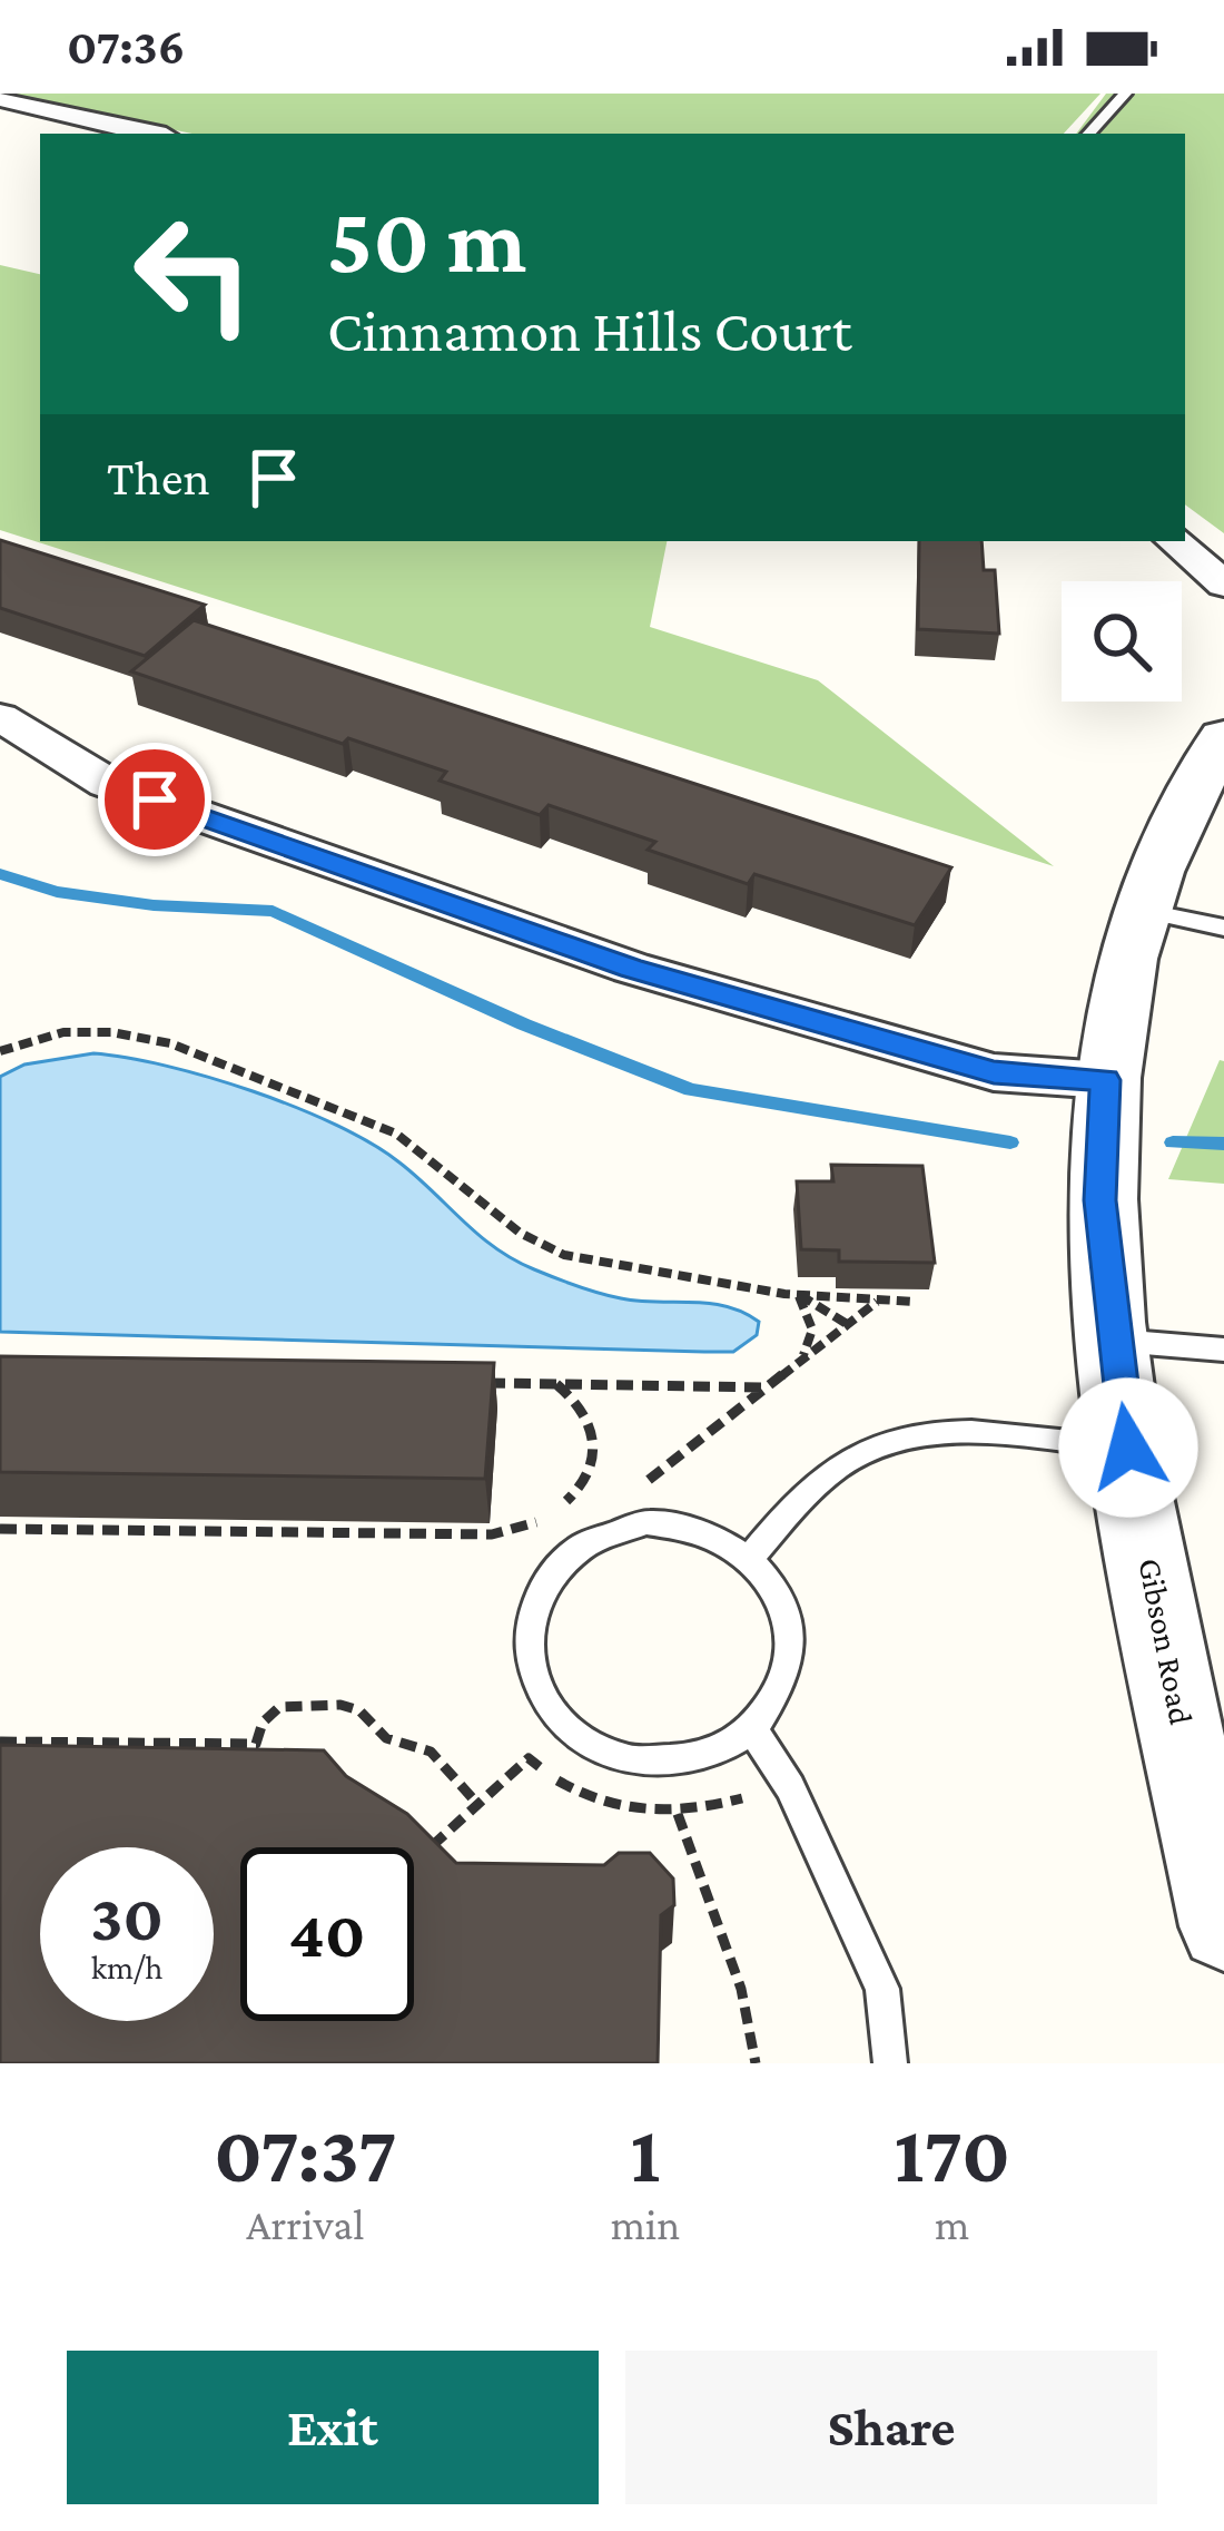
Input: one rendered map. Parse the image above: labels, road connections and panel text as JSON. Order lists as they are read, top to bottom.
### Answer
{
  "streets": {
    "street": ["Gibson Road"]
  },
  "page": {
    "status": "07:36",
    "turn": ["50 m", "Cinnamon Hills Court"],
    "then": "Then",
    "speed": "30 km/h",
    "limit": "40",
    "eta": [
      "07:37",
      "Arrival",
      "1",
      "min",
      "170",
      "m"
    ],
    "buttons": ["Exit", "Share"]
  }
}
